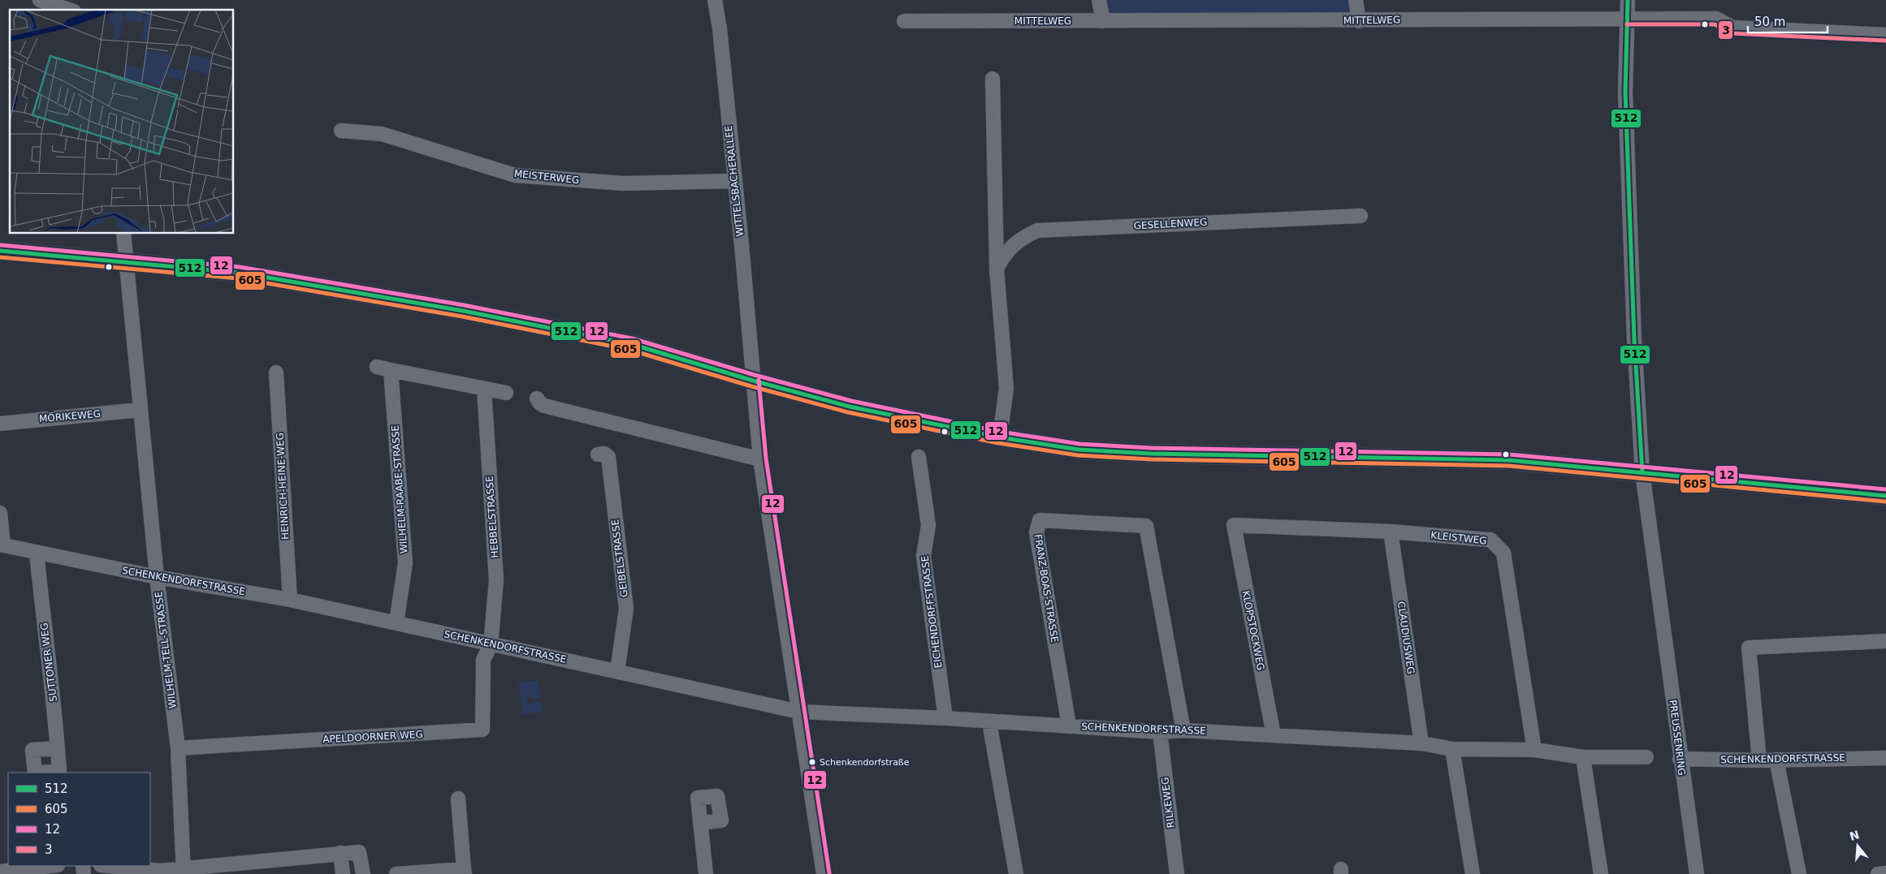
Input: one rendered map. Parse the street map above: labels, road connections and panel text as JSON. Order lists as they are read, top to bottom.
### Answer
{
  "streets": {
    "street": [
      "MITTELWEG",
      "MEISTERWEG",
      "WITTELSBACHERALLEE",
      "GESELLENWEG",
      "MÖRIKEWEG",
      "HEINRICH-HEINE-WEG",
      "WILHELM-RAABE-STRASSE",
      "HEBBELSTRASSE",
      "KLEISTWEG",
      "GEIBELSTRASSE",
      "SCHENKENDORFSTRASSE",
      "FRANZ-BOAS-STRASSE",
      "EICHENDORFFSTRASSE",
      "KLOPSTOCKWEG",
      "CLAUDIUSWEG",
      "WILHELM-TELL-STRASSE",
      "SUTTONER WEG",
      "APELDOORNER WEG",
      "PREUSSENRING",
      "RILKEWEG"
    ]
  },
  "crossings": [
    ["MITTELWEG", "PREUSSENRING"],
    ["MEISTERWEG", "WITTELSBACHERALLEE"],
    ["WITTELSBACHERALLEE", "SCHENKENDORFSTRASSE"],
    ["MÖRIKEWEG", "WILHELM-TELL-STRASSE"],
    ["HEINRICH-HEINE-WEG", "SCHENKENDORFSTRASSE"],
    ["WILHELM-RAABE-STRASSE", "HEBBELSTRASSE"],
    ["WILHELM-RAABE-STRASSE", "SCHENKENDORFSTRASSE"],
    ["HEBBELSTRASSE", "SCHENKENDORFSTRASSE"],
    ["HEBBELSTRASSE", "APELDOORNER WEG"],
    ["KLEISTWEG", "SCHENKENDORFSTRASSE"],
    ["KLEISTWEG", "KLOPSTOCKWEG"],
    ["KLEISTWEG", "CLAUDIUSWEG"],
    ["GEIBELSTRASSE", "SCHENKENDORFSTRASSE"],
    ["SCHENKENDORFSTRASSE", "FRANZ-BOAS-STRASSE"],
    ["SCHENKENDORFSTRASSE", "EICHENDORFFSTRASSE"],
    ["SCHENKENDORFSTRASSE", "KLOPSTOCKWEG"],
    ["SCHENKENDORFSTRASSE", "CLAUDIUSWEG"],
    ["SCHENKENDORFSTRASSE", "WILHELM-TELL-STRASSE"],
    ["SCHENKENDORFSTRASSE", "SUTTONER WEG"],
    ["SCHENKENDORFSTRASSE", "APELDOORNER WEG"],
    ["SCHENKENDORFSTRASSE", "PREUSSENRING"],
    ["SCHENKENDORFSTRASSE", "RILKEWEG"],
    ["WILHELM-TELL-STRASSE", "APELDOORNER WEG"]
  ],
  "places": ["Schenkendorfstraße"],
  "lines": [
    "transit line 512",
    "transit line 3",
    "transit line 12",
    "transit line 605"
  ],
  "legend": [
    "512",
    "605",
    "12",
    "3"
  ],
  "scale_bar": "50 m",
  "north": "top"
}
